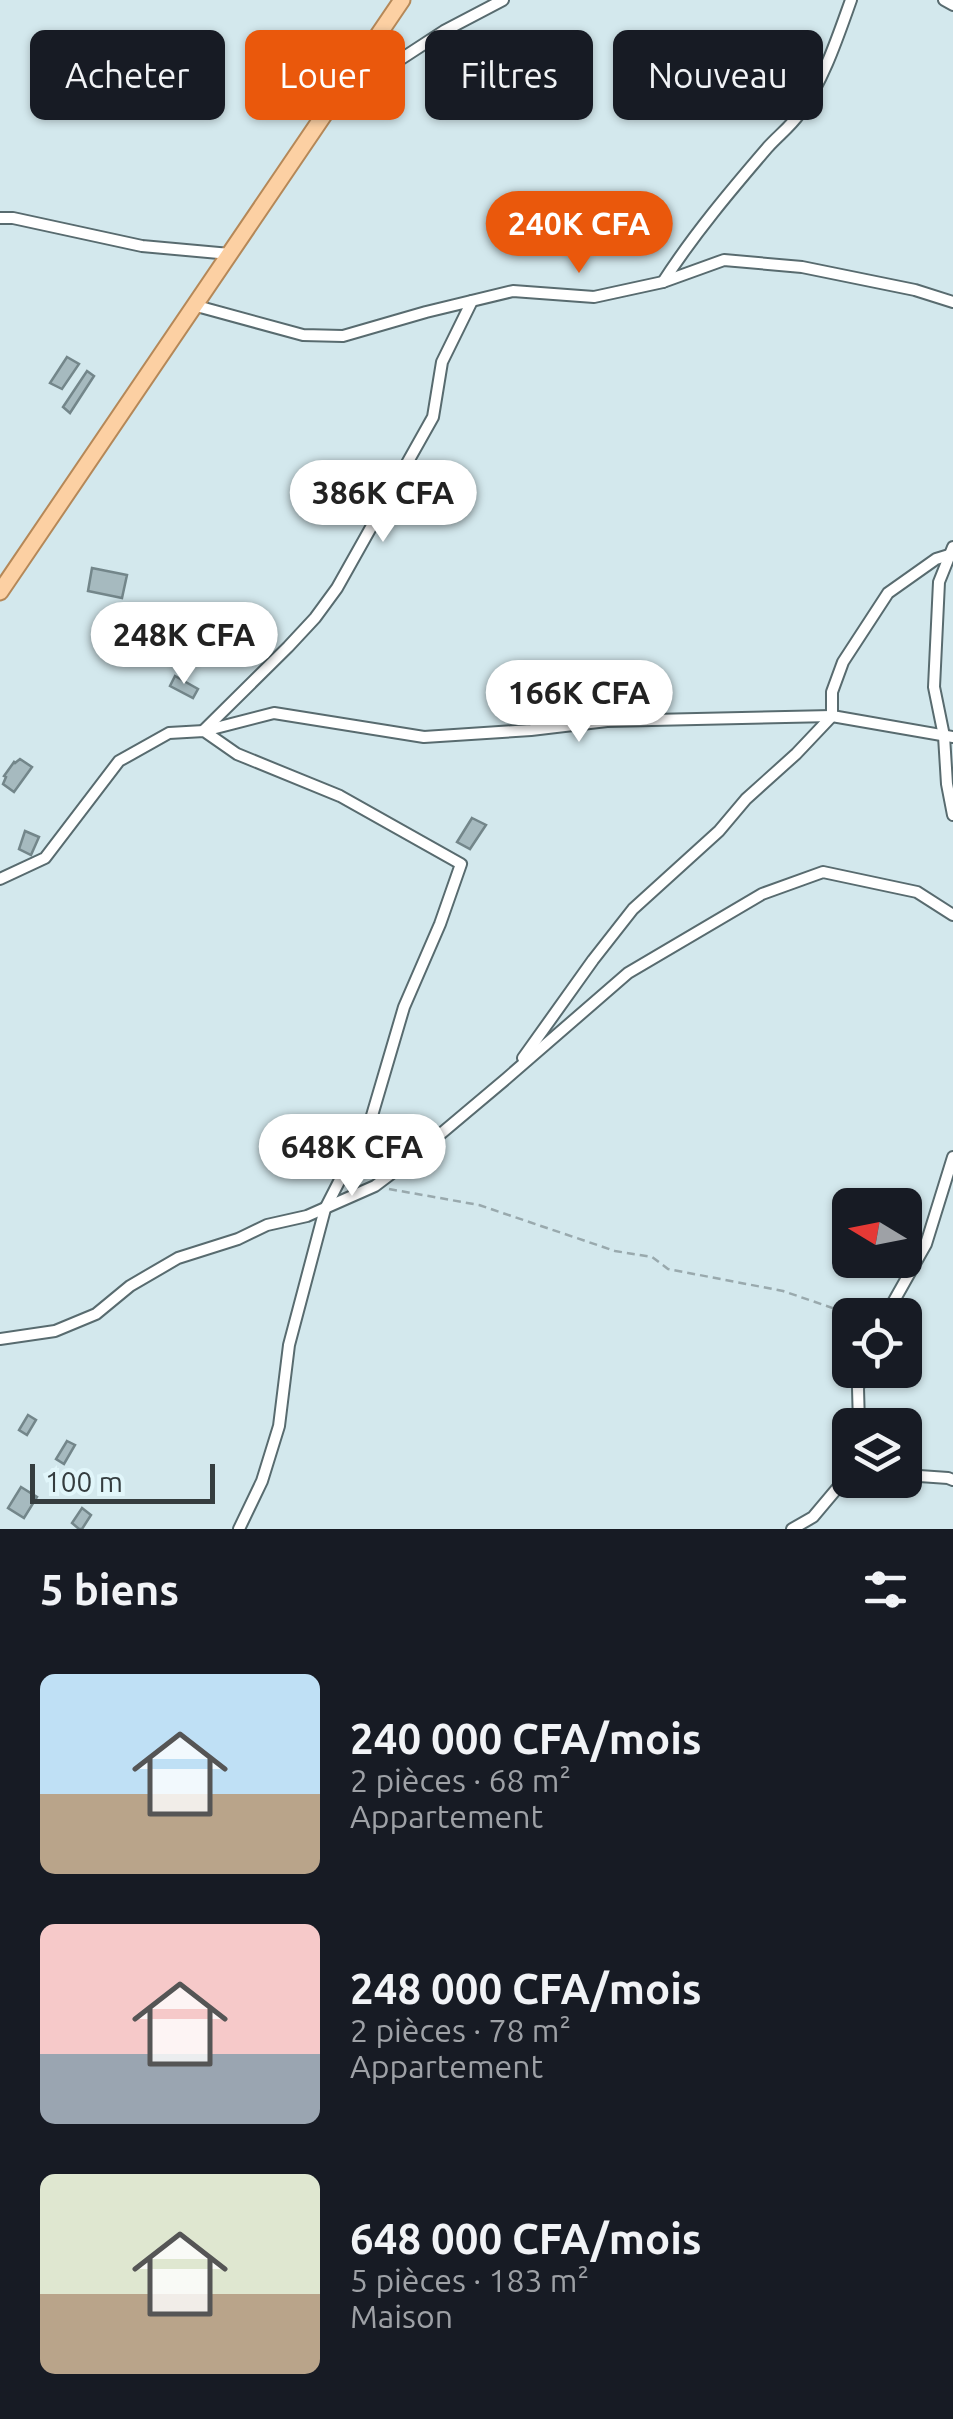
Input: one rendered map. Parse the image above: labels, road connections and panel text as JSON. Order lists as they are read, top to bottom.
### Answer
{
  "scale_bar": "100 m",
  "north": "left",
  "page": {
    "chip": [
      "Acheter",
      "Louer",
      "Filtres",
      "Nouveau"
    ],
    "price": [
      "240K CFA",
      "386K CFA",
      "248K CFA",
      "166K CFA",
      "648K CFA"
    ],
    "scale": "100 m",
    "heading": "5 biens",
    "list": [
      {
        "name": "240 000 CFA/mois",
        "note": "2 pièces · 68 m² · Appartement"
      },
      {
        "name": "248 000 CFA/mois",
        "note": "2 pièces · 78 m² · Appartement"
      },
      {
        "name": "648 000 CFA/mois",
        "note": "5 pièces · 183 m² · Maison"
      }
    ]
  }
}
